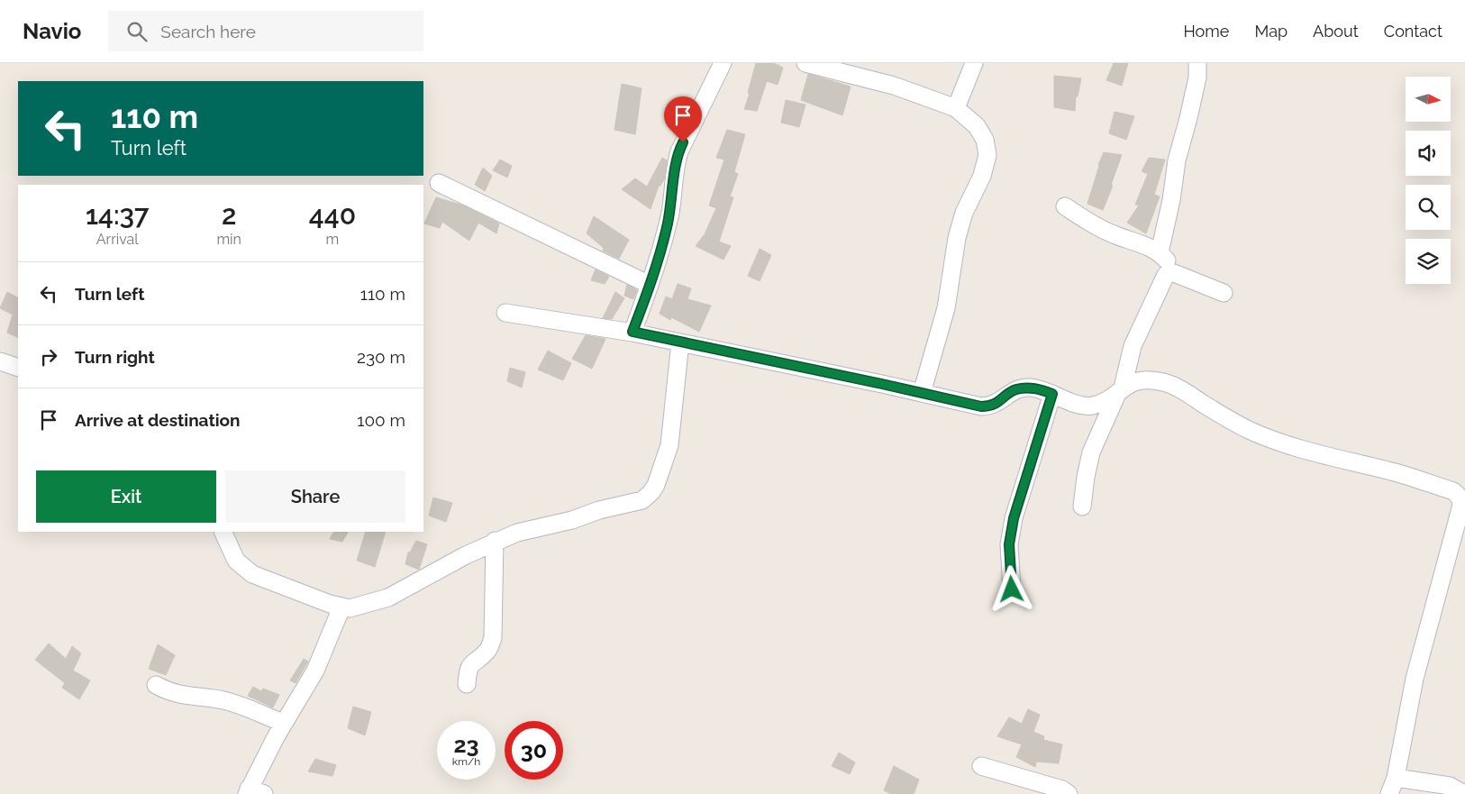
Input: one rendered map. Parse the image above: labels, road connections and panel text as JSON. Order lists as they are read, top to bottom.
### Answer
{
  "north": "right",
  "page": {
    "header": "Navio",
    "search": "Search here",
    "nav": [
      "Home",
      "Map",
      "About",
      "Contact"
    ],
    "turn": ["110 m", "Turn left"],
    "eta": [
      "14:37",
      "Arrival",
      "2",
      "min",
      "440",
      "m"
    ],
    "list": [
      {
        "name": "Turn left",
        "value": "110 m"
      },
      {
        "name": "Turn right",
        "value": "230 m"
      },
      {
        "name": "Arrive at destination",
        "value": "100 m"
      }
    ],
    "buttons": ["Exit", "Share"],
    "speed": "23 km/h",
    "limit": "30"
  }
}
